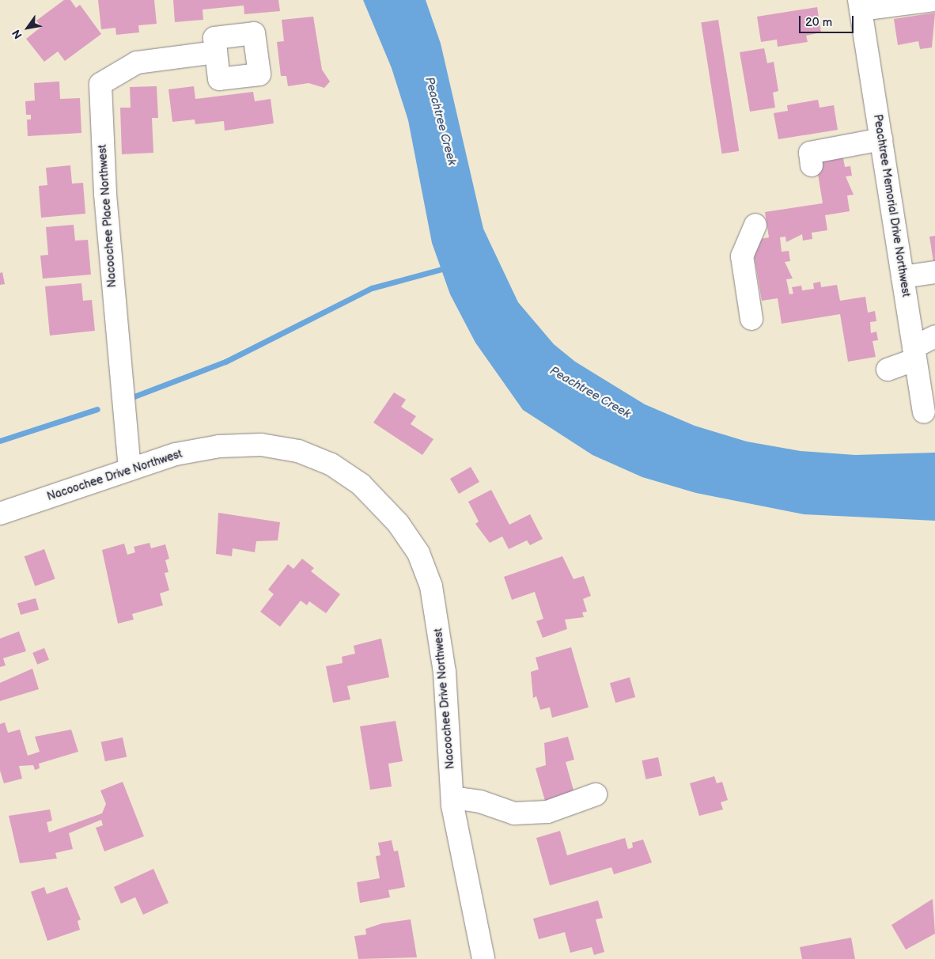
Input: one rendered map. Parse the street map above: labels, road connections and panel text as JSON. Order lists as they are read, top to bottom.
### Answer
{
  "streets": {
    "street": ["Peachtree Memorial Drive Northwest", "Nacoochee Place Northwest", "Nacoochee Drive Northwest"]
  },
  "crossings": [
    ["Nacoochee Place Northwest", "Nacoochee Drive Northwest"]
  ],
  "water": ["Peachtree Creek"],
  "scale_bar": "20 m",
  "north": "bottom left"
}
